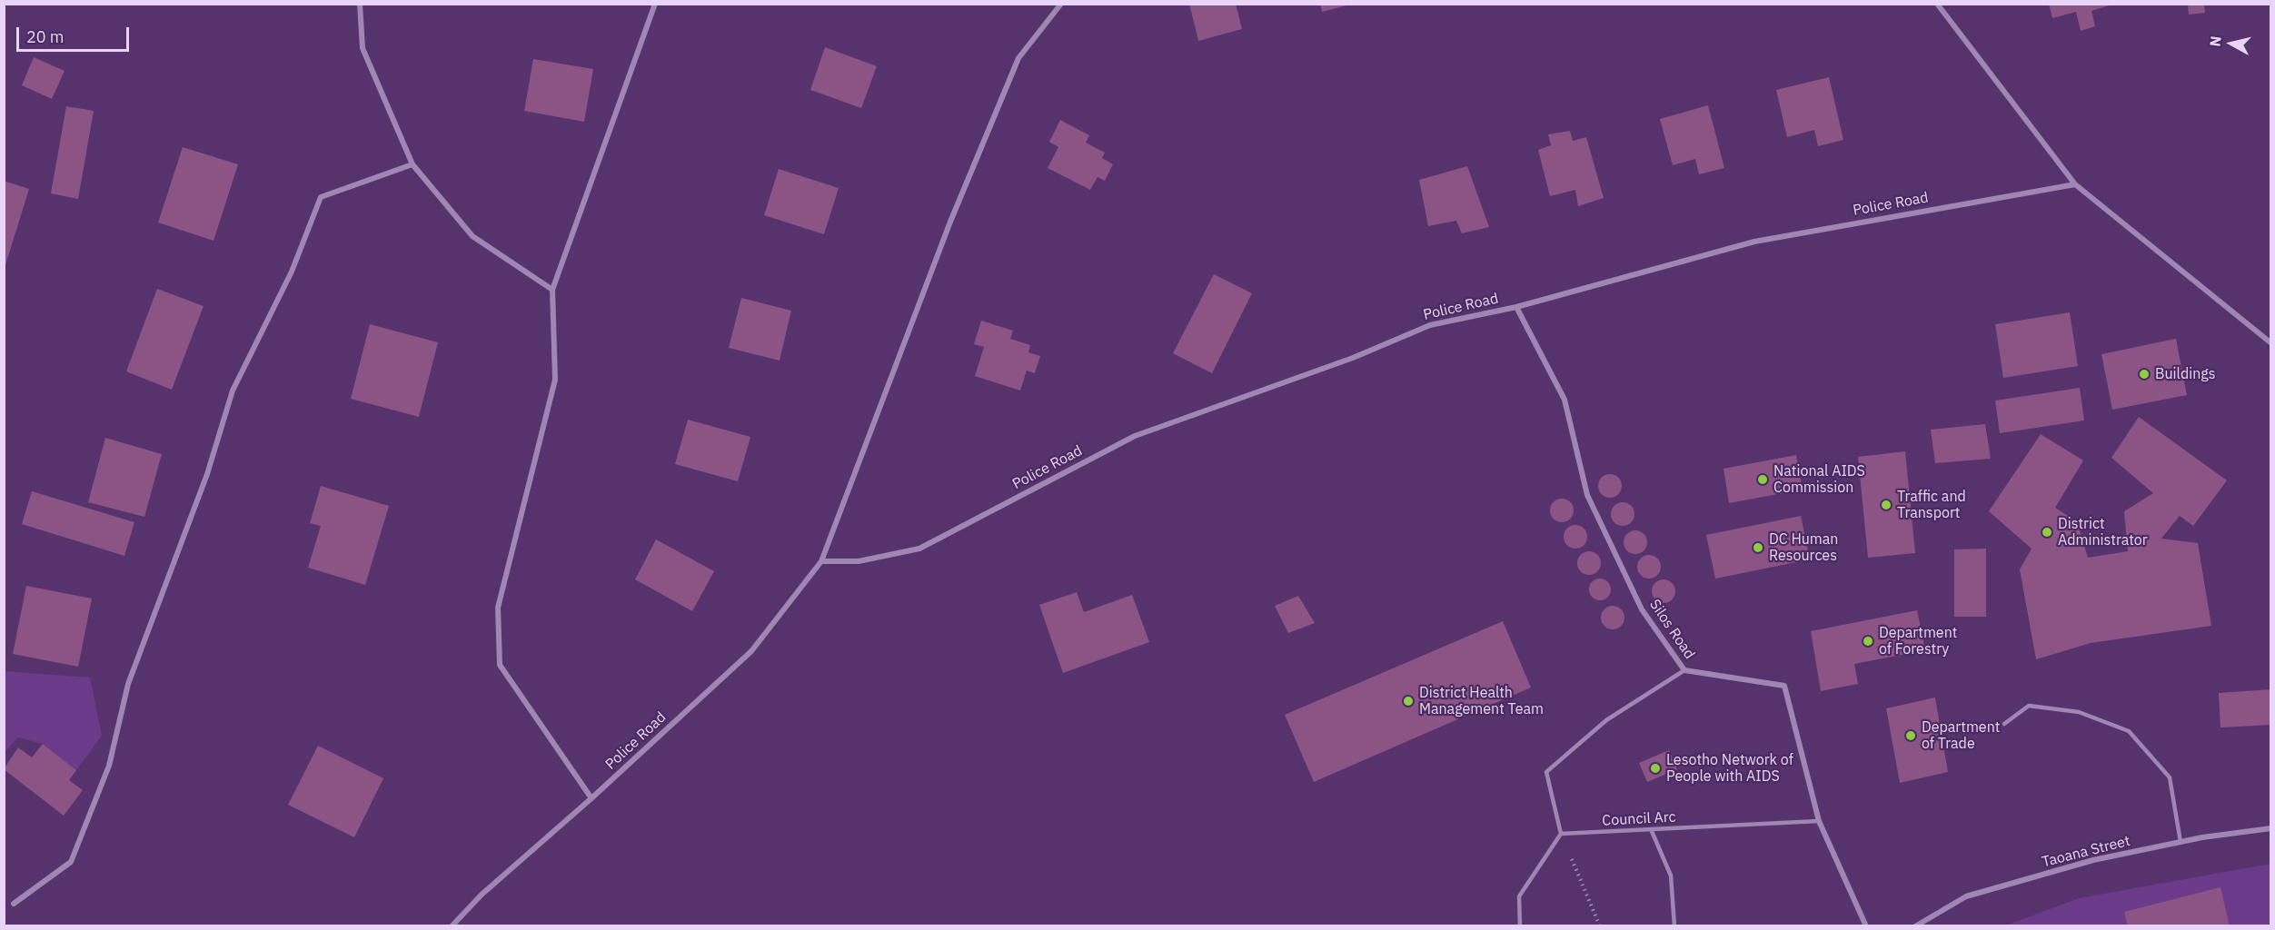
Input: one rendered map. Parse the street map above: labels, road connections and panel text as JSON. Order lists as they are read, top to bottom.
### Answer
{
  "streets": {
    "street": ["Police Road", "Silos Road", "Taoana Street"],
    "lane": ["Council Arc"]
  },
  "crossings": [
    ["Police Road", "Silos Road"],
    ["Silos Road", "Council Arc"]
  ],
  "places": [
    "Buildings",
    "National AIDS Commission",
    "Traffic and Transport",
    "District Administrator",
    "DC Human Resources",
    "Department of Forestry",
    "District Health Management Team",
    "Department of Trade",
    "Lesotho Network of People with AIDS"
  ],
  "scale_bar": "20 m",
  "north": "left"
}
